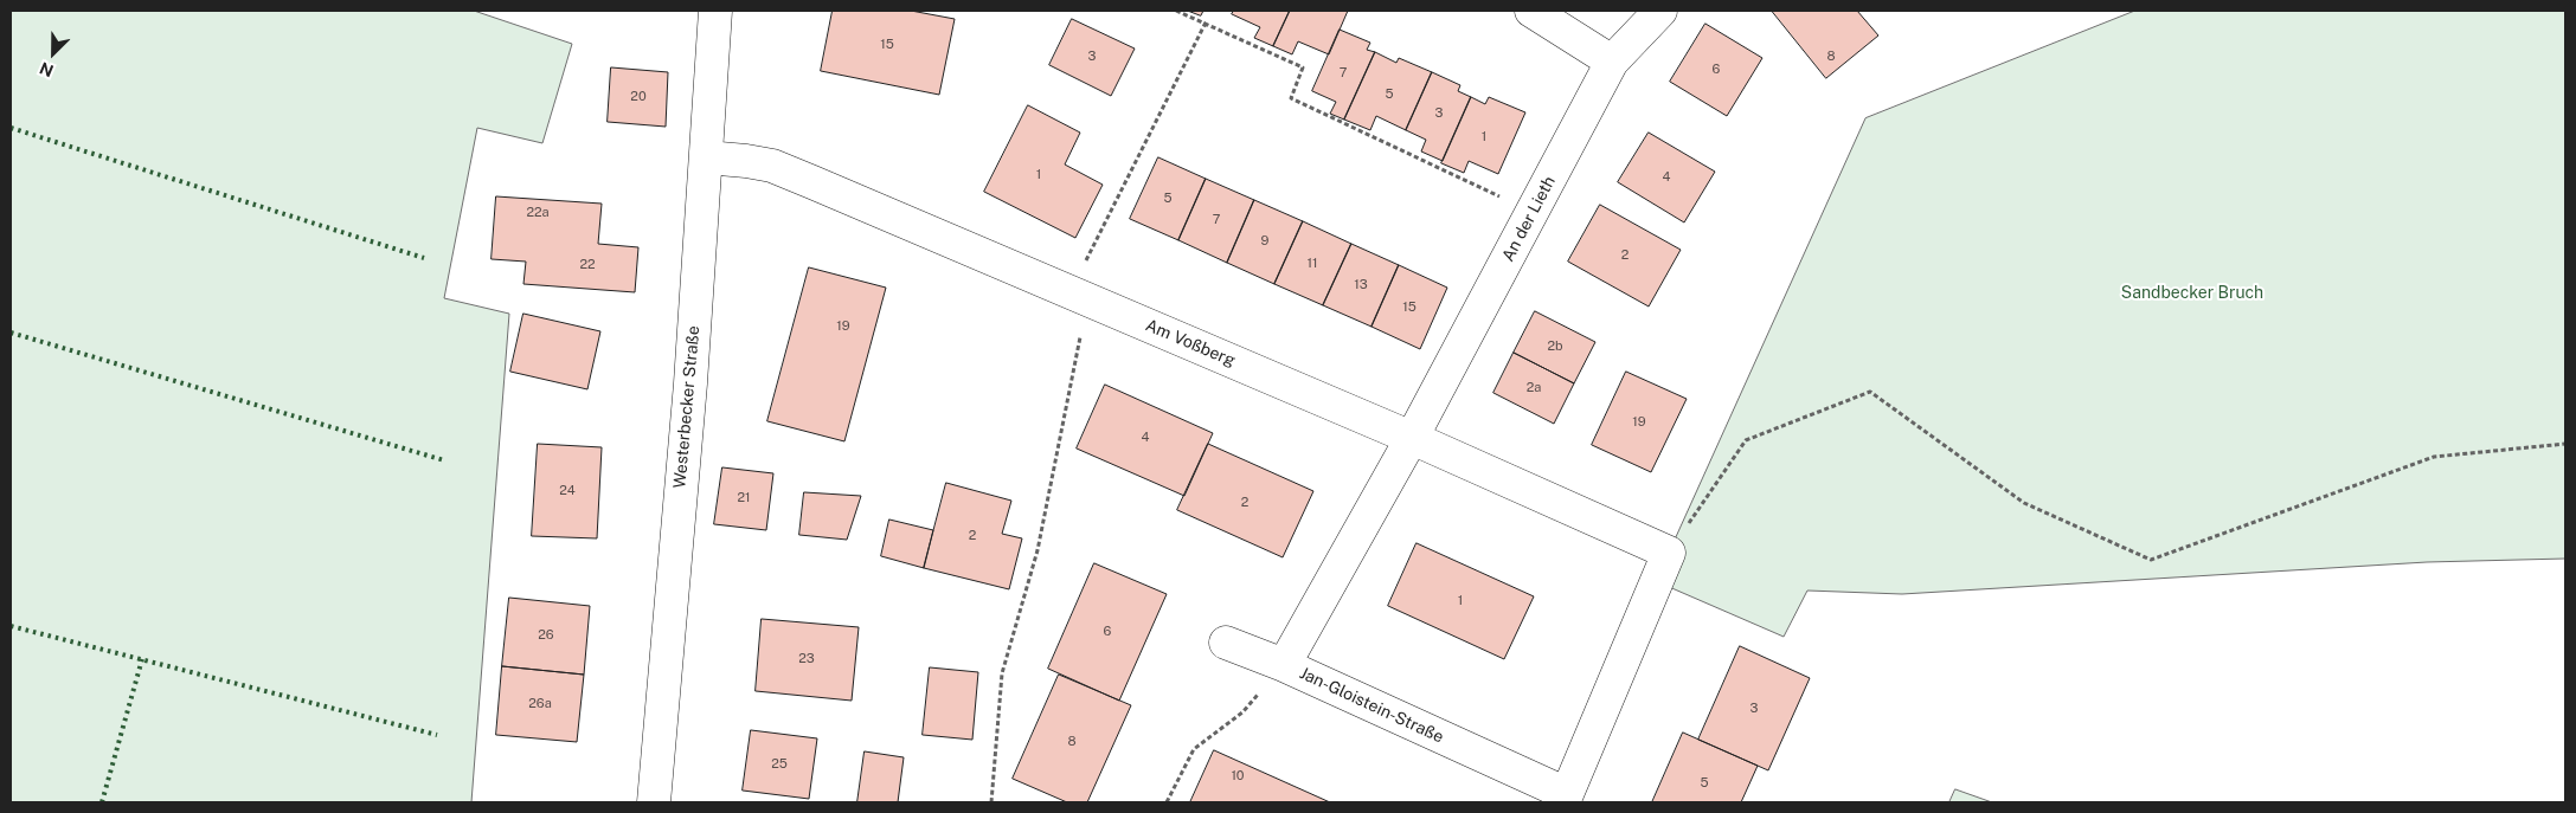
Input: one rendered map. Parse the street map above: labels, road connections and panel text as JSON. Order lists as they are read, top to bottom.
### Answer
{
  "streets": {
    "street": [
      "An der Lieth",
      "Am Voßberg",
      "Westerbecker Straße",
      "Jan-Gloistein-Straße"
    ]
  },
  "crossings": [
    ["An der Lieth", "Am Voßberg"],
    ["An der Lieth", "Jan-Gloistein-Straße"],
    ["Am Voßberg", "Westerbecker Straße"],
    ["Am Voßberg", "Jan-Gloistein-Straße"]
  ],
  "parks": ["Sandbecker Bruch"],
  "house_numbers": [
    "15",
    "3",
    "8",
    "6",
    "7",
    "5",
    "20",
    "3",
    "1",
    "1",
    "4",
    "5",
    "22a",
    "7",
    "9",
    "2",
    "11",
    "22",
    "13",
    "15",
    "19",
    "2b",
    "2a",
    "19",
    "4",
    "24",
    "21",
    "2",
    "2",
    "1",
    "6",
    "26",
    "23",
    "26a",
    "3",
    "8",
    "25",
    "10",
    "5"
  ],
  "north": "bottom left"
}
